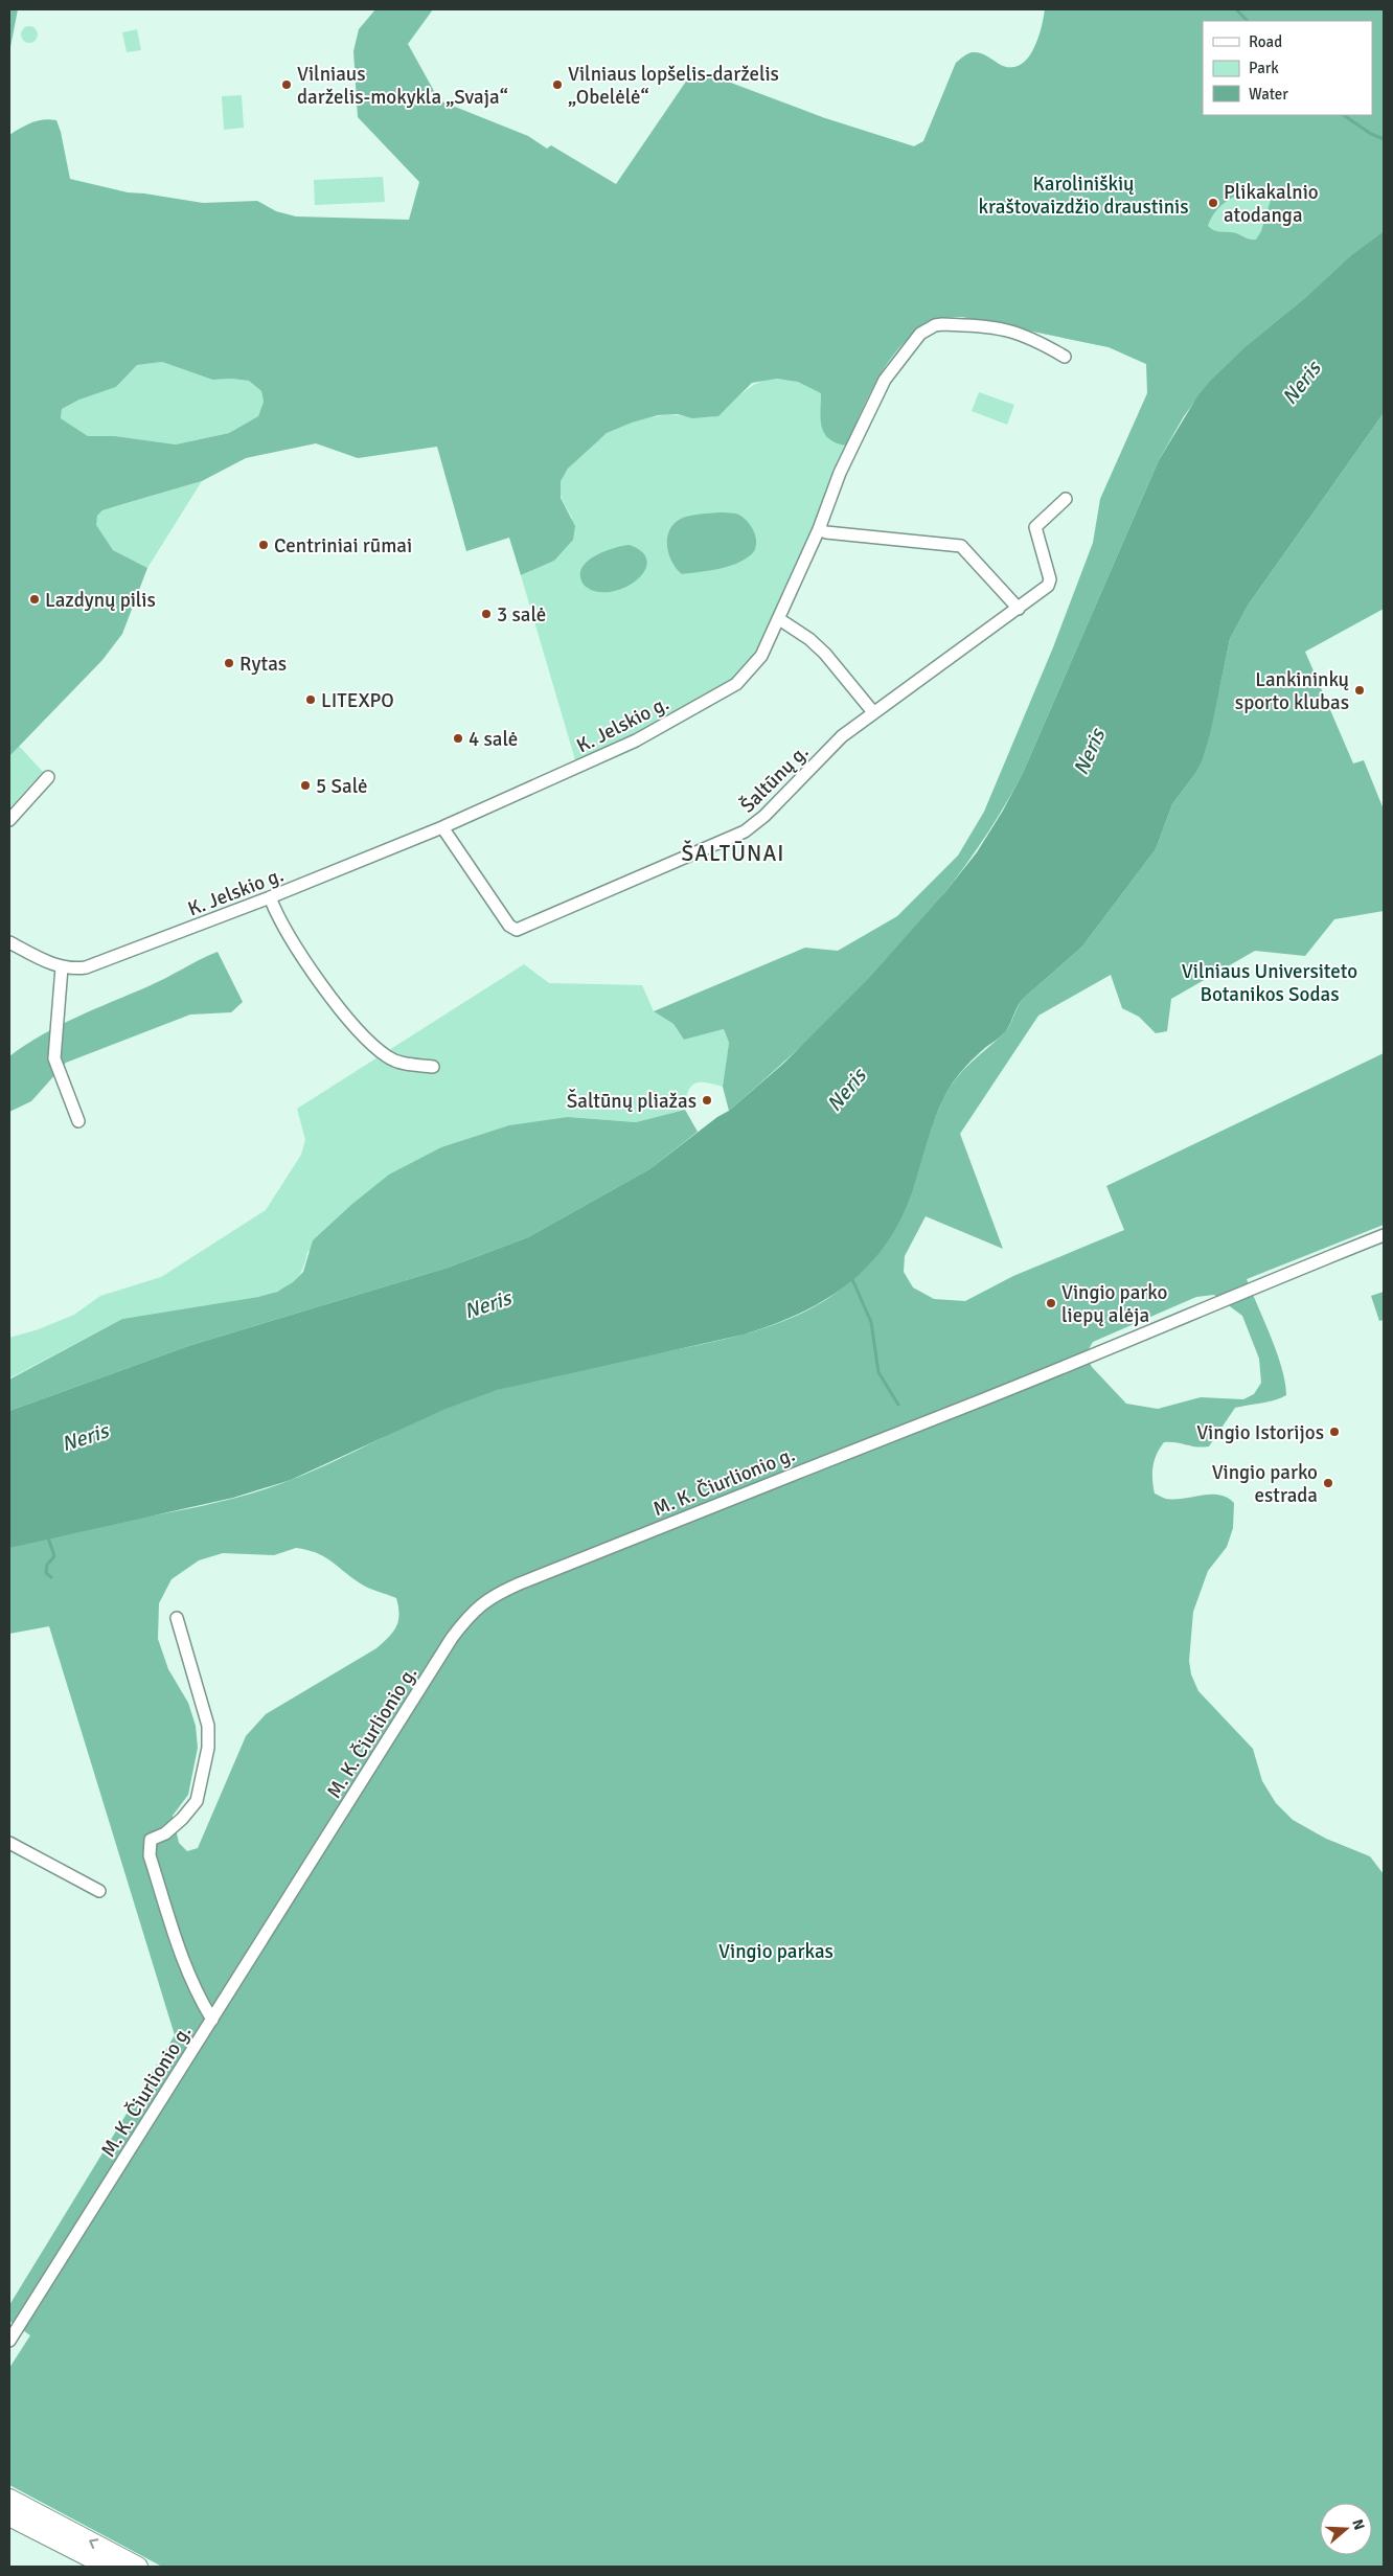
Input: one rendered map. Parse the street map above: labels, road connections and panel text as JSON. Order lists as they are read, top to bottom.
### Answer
{
  "streets": {
    "street": ["K. Jelskio g.", "Šaltūnų g.", "M. K. Čiurlionio g."]
  },
  "crossings": [
    ["K. Jelskio g.", "Šaltūnų g."]
  ],
  "districts": ["ŠALTŪNAI"],
  "water": ["Neris"],
  "parks": ["Karoliniškių kraštovaizdžio draustinis", "Vilniaus Universiteto Botanikos Sodas", "Vingio parkas"],
  "places": [
    "Vilniaus darželis-mokykla „Svaja“",
    "Vilniaus lopšelis-darželis „Obelėlė“",
    "Plikakalnio atodanga",
    "Centriniai rūmai",
    "Lazdynų pilis",
    "3 salė",
    "Rytas",
    "Lankininkų sporto klubas",
    "LITEXPO",
    "4 salė",
    "5 Salė",
    "Šaltūnų pliažas",
    "Vingio parko liepų alėja",
    "Vingio Istorijos",
    "Vingio parko estrada"
  ],
  "legend": ["Road", "Park", "Water"],
  "north": "right"
}
